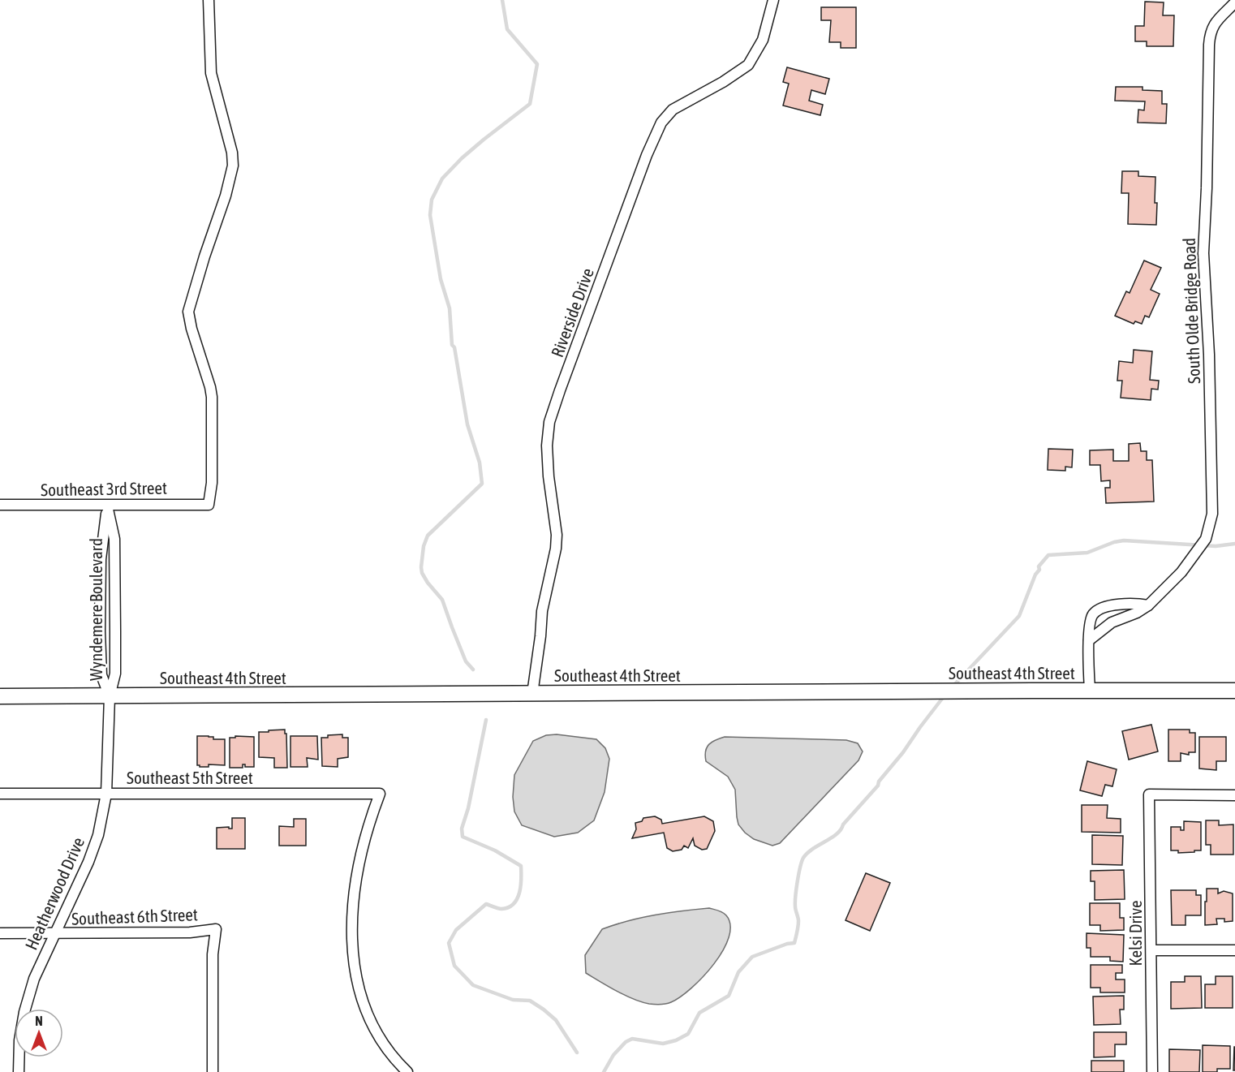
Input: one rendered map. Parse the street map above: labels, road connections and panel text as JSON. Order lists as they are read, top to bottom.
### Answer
{
  "streets": {
    "main road": ["Southeast 4th Street"],
    "street": [
      "South Olde Bridge Road",
      "Riverside Drive",
      "Southeast 3rd Street",
      "Wyndemere Boulevard",
      "Southeast 5th Street",
      "Heatherwood Drive",
      "Southeast 6th Street",
      "Kelsi Drive"
    ]
  },
  "crossings": [
    ["Riverside Drive", "Southeast 4th Street"],
    ["Southeast 3rd Street", "Wyndemere Boulevard"],
    ["Wyndemere Boulevard", "Southeast 4th Street"],
    ["Wyndemere Boulevard", "Heatherwood Drive"],
    ["Southeast 4th Street", "Heatherwood Drive"],
    ["Southeast 5th Street", "Heatherwood Drive"],
    ["Heatherwood Drive", "Southeast 6th Street"]
  ],
  "north": "top"
}
